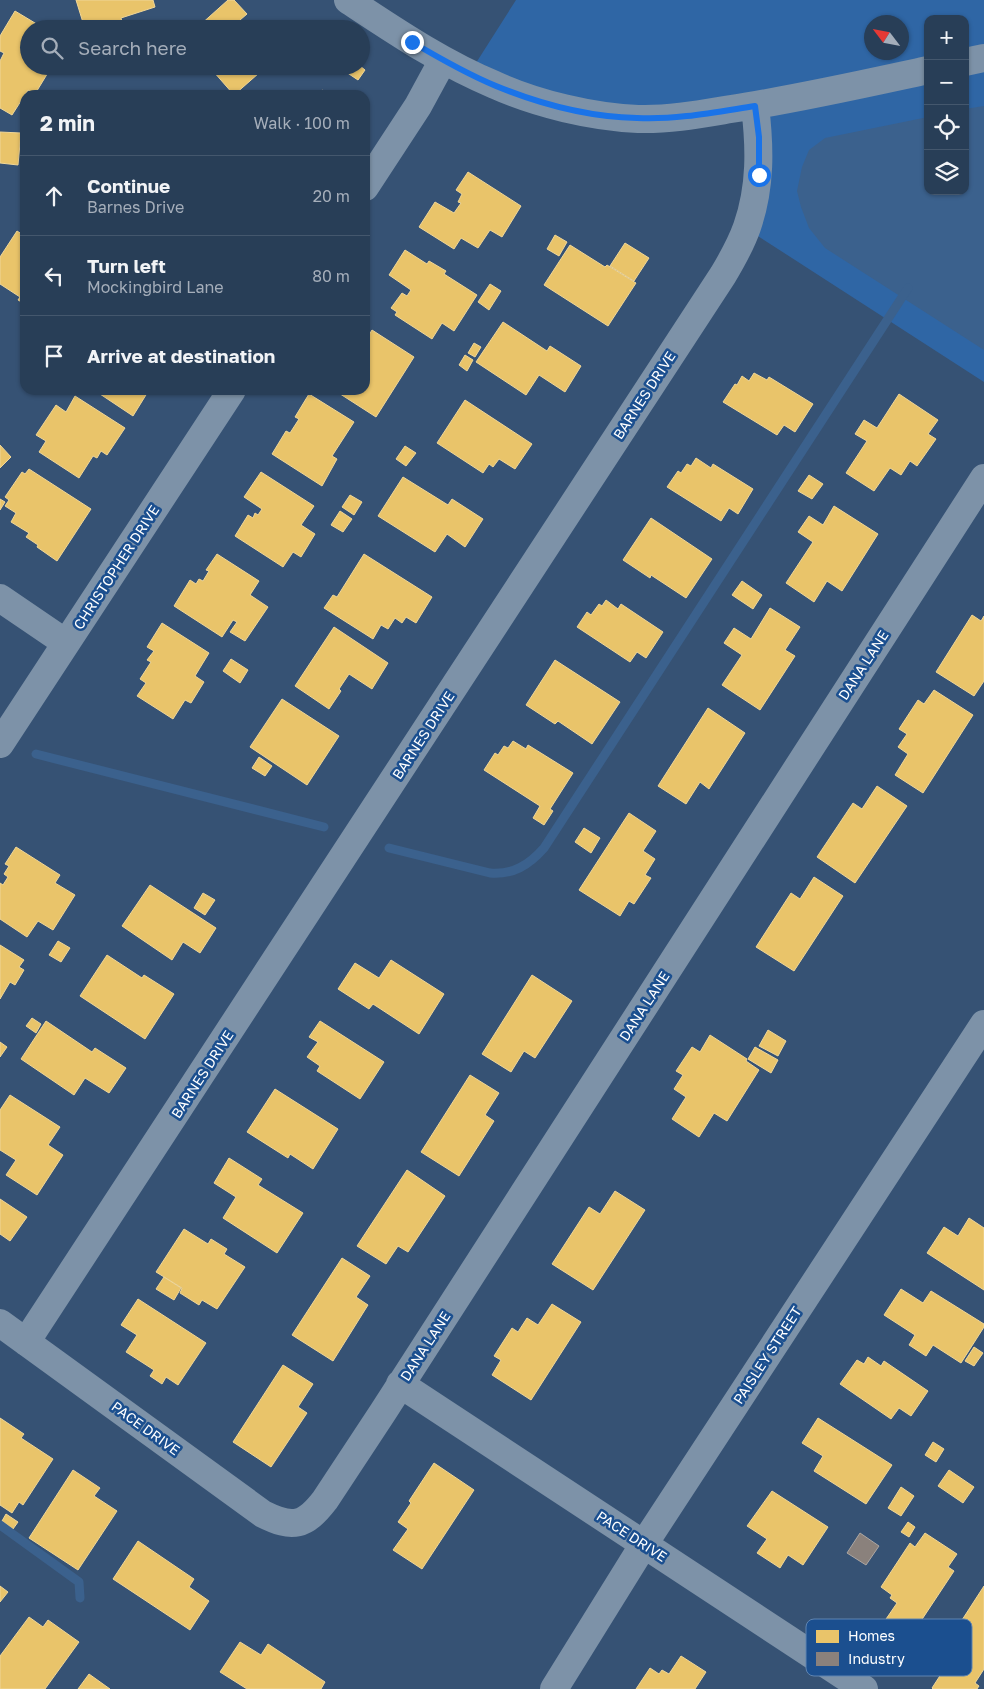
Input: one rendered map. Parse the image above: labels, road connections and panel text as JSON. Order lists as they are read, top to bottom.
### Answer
{
  "streets": {
    "street": [
      "BARNES DRIVE",
      "CHRISTOPHER DRIVE",
      "DANA LANE",
      "PAISLEY STREET",
      "PACE DRIVE"
    ]
  },
  "crossings": [
    ["BARNES DRIVE", "PACE DRIVE"],
    ["DANA LANE", "PACE DRIVE"],
    ["PAISLEY STREET", "PACE DRIVE"]
  ],
  "legend": ["Homes", "Industry"],
  "north": "top left",
  "page": {
    "map_buttons": ["+", "−"],
    "search": "Search here",
    "heading": ["2 min", "Walk · 100 m"],
    "list": [
      ["Continue", "Barnes Drive", "20 m"],
      ["Turn left", "Mockingbird Lane", "80 m"],
      "Arrive at destination"
    ]
  }
}
